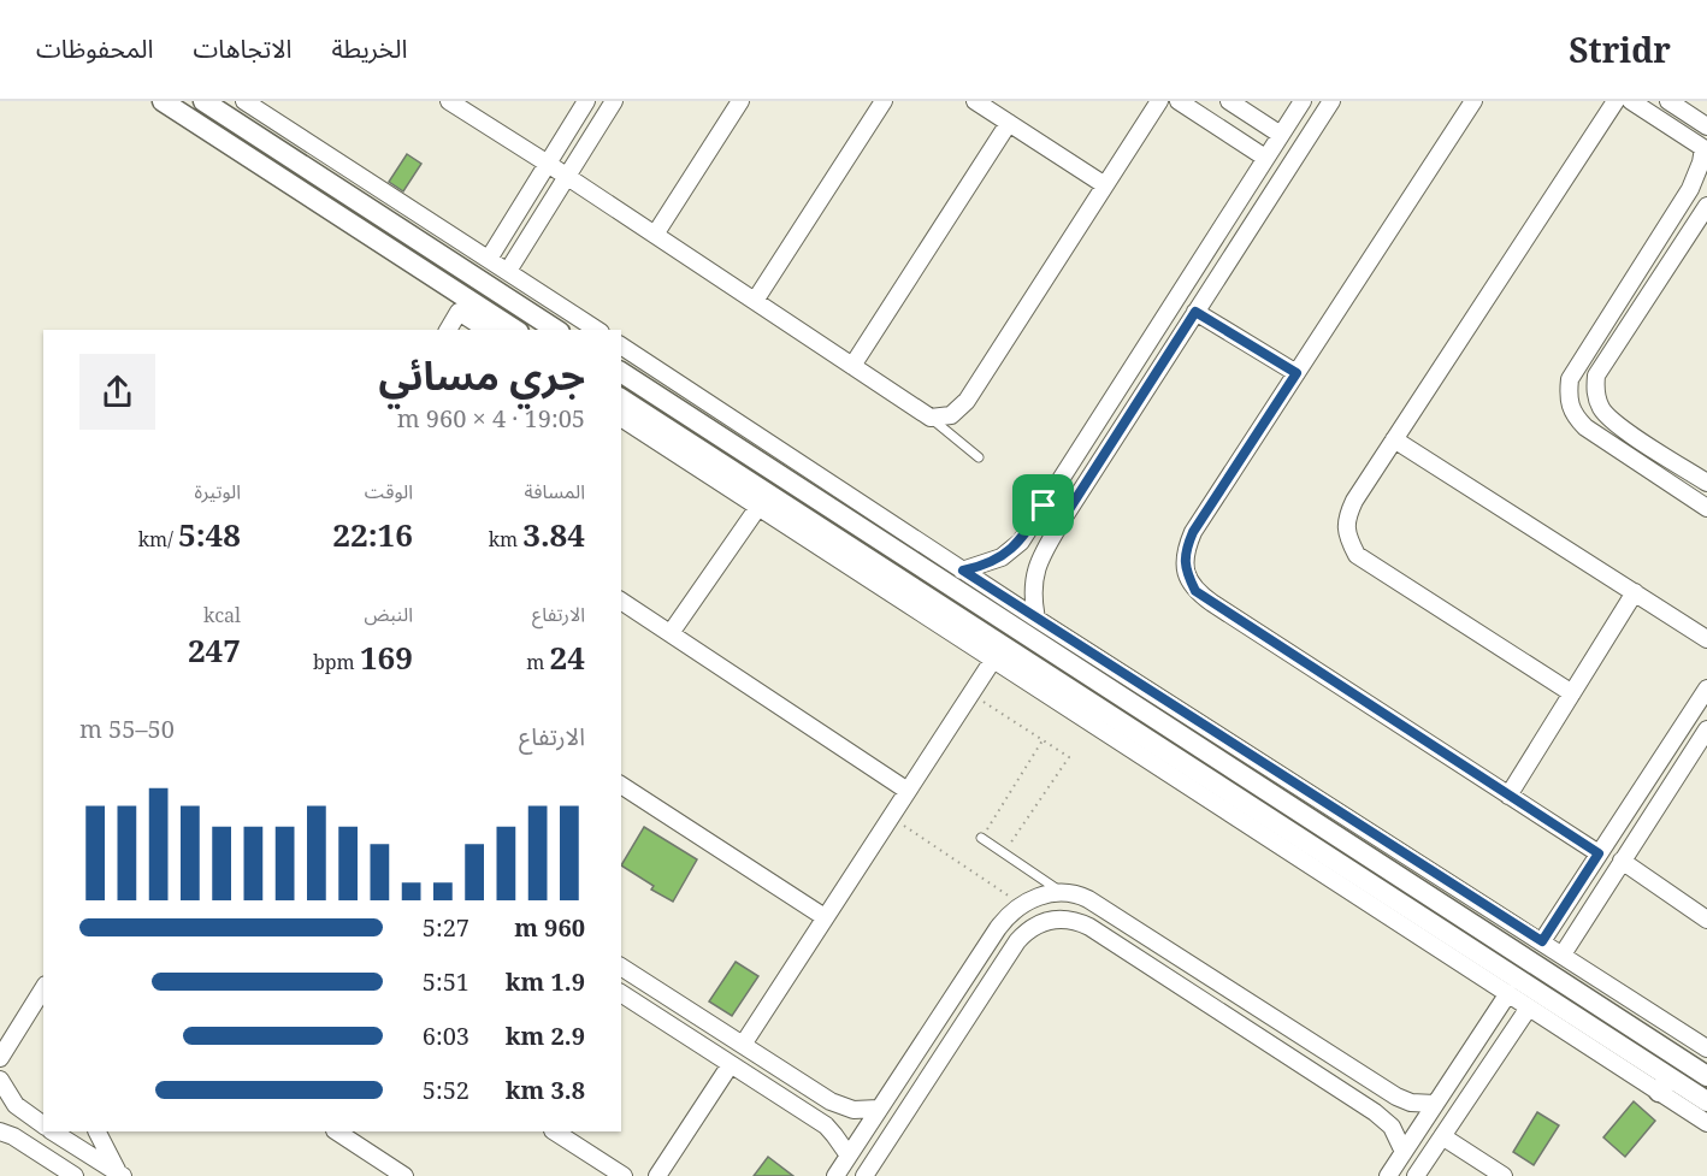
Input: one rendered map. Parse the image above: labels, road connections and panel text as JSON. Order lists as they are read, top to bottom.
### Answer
{
  "page": {
    "header": "Stridr",
    "nav": ["الخريطة", "الاتجاهات", "المحفوظات"],
    "heading": ["جري مسائي", "19:05 · 4 × 960 m"],
    "stats": [
      ["المسافة", "3.84 km"],
      ["الوقت", "22:16"],
      ["الوتيرة", "5:48 /km"],
      ["الارتفاع", "24 m"],
      ["النبض", "169 bpm"],
      ["kcal", "247"]
    ],
    "chart": ["الارتفاع", "50–55 m"],
    "list": [
      {
        "name": "960 m",
        "note": "5:27"
      },
      {
        "name": "1.9 km",
        "note": "5:51"
      },
      {
        "name": "2.9 km",
        "note": "6:03"
      },
      {
        "name": "3.8 km",
        "note": "5:52"
      }
    ]
  }
}
